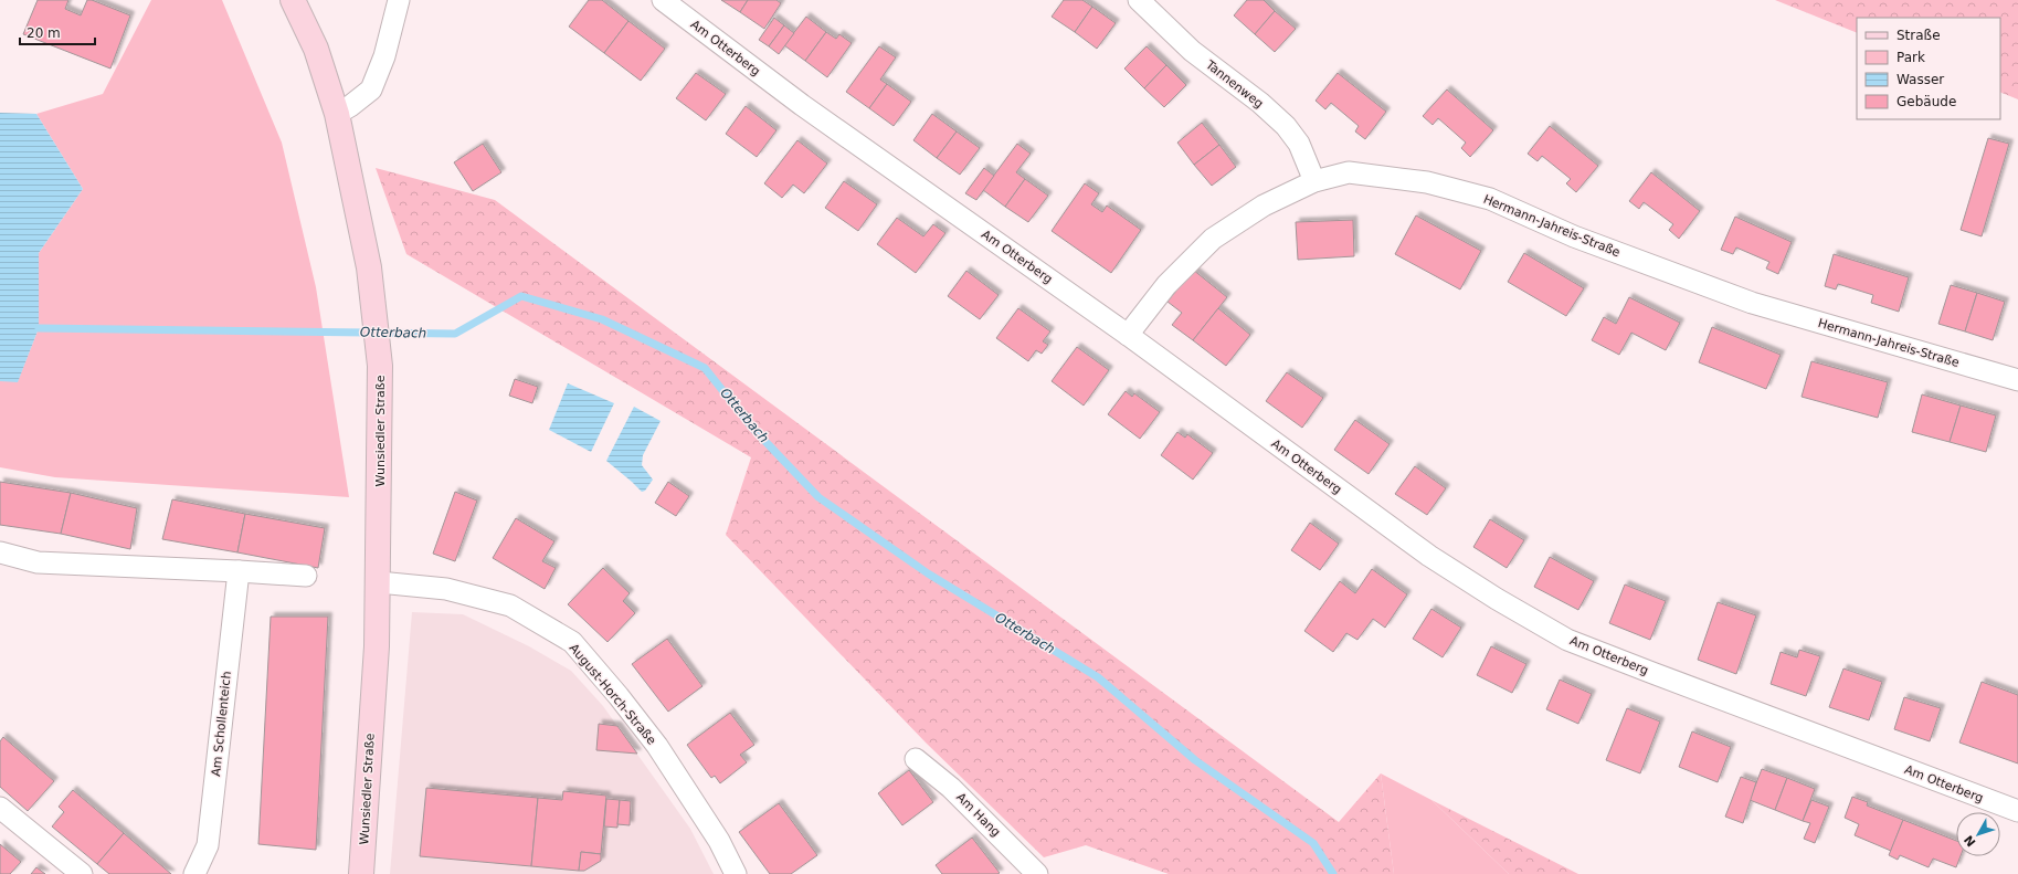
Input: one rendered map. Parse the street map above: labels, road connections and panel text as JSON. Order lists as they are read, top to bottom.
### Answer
{
  "streets": {
    "main road": ["Wunsiedler Straße"],
    "street": [
      "Am Otterberg",
      "Tannenweg",
      "Hermann-Jahreis-Straße",
      "August-Horch-Straße",
      "Am Schollenteich",
      "Am Hang"
    ]
  },
  "crossings": [
    ["Am Otterberg", "Hermann-Jahreis-Straße"],
    ["Tannenweg", "Hermann-Jahreis-Straße"],
    ["Wunsiedler Straße", "August-Horch-Straße"]
  ],
  "water": ["Otterbach"],
  "legend": [
    "Straße",
    "Park",
    "Wasser",
    "Gebäude"
  ],
  "scale_bar": "20 m",
  "north": "bottom left"
}
